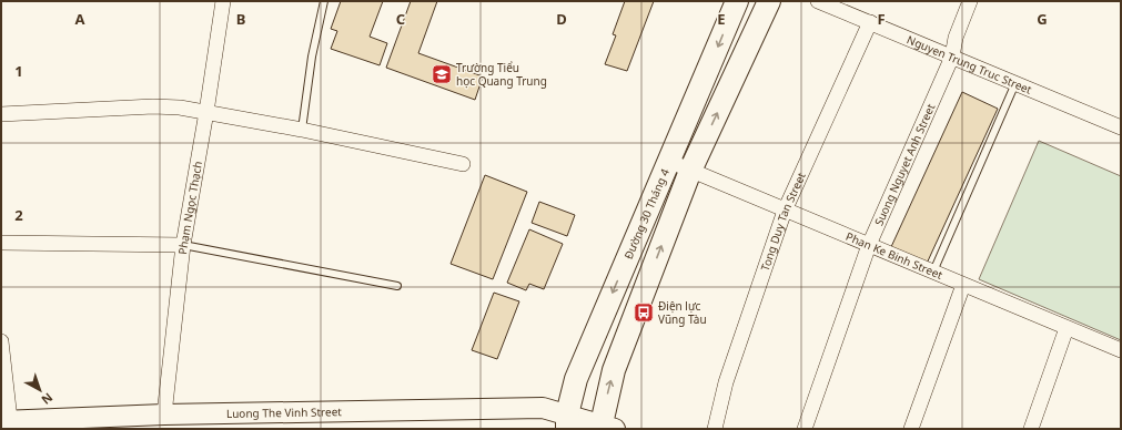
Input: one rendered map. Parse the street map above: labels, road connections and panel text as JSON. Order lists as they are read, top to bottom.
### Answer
{
  "streets": {
    "main road": ["Đường 30 Tháng 4"],
    "street": [
      "Nguyen Trung Truc Street",
      "Suong Nguyet Anh Street",
      "Phạm Ngọc Thạch",
      "Tong Duy Tan Street",
      "Phan Ke Binh Street",
      "Luong The Vinh Street"
    ]
  },
  "crossings": [
    ["Nguyen Trung Truc Street", "Suong Nguyet Anh Street"],
    ["Nguyen Trung Truc Street", "Tong Duy Tan Street"],
    ["Suong Nguyet Anh Street", "Phan Ke Binh Street"],
    ["Phạm Ngọc Thạch", "Luong The Vinh Street"],
    ["Đường 30 Tháng 4", "Phan Ke Binh Street"],
    ["Đường 30 Tháng 4", "Luong The Vinh Street"],
    ["Tong Duy Tan Street", "Phan Ke Binh Street"]
  ],
  "places": {
    "school or university": ["Trường Tiểu học Quang Trung"],
    "bus stop": ["Điện lực Vũng Tàu"]
  },
  "north": "bottom right",
  "grid": {
    "columns": [
      "A",
      "B",
      "C",
      "D",
      "E",
      "F",
      "G"
    ],
    "rows": ["1", "2"]
  }
}
